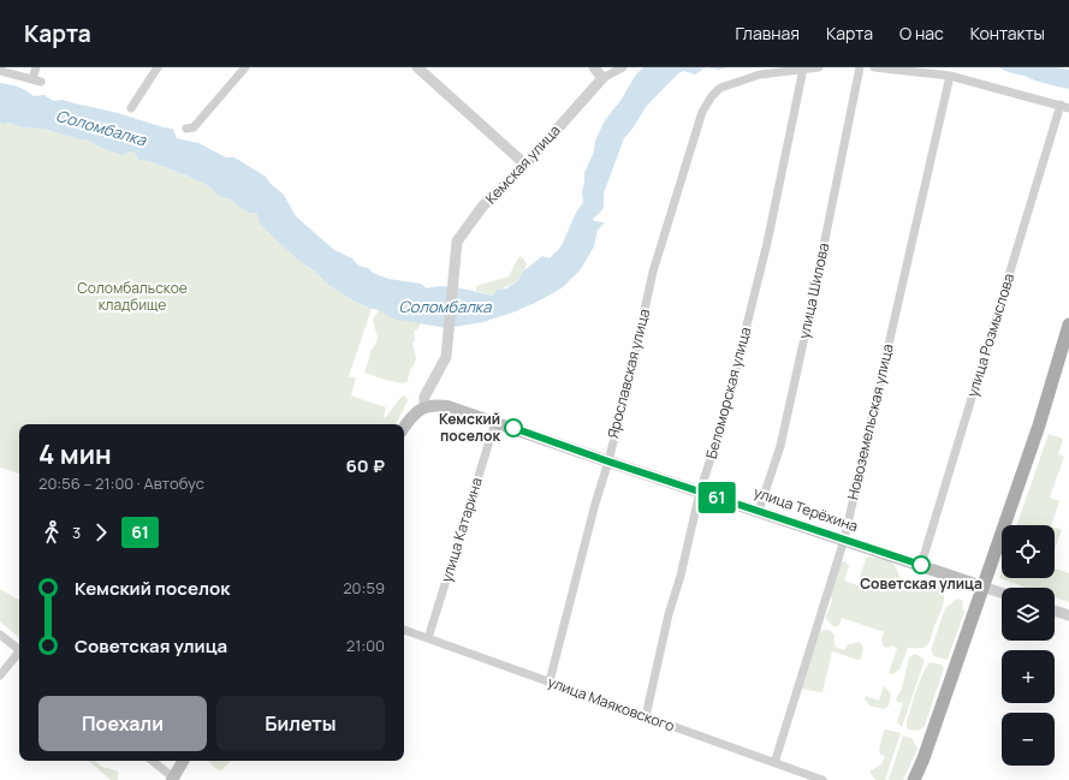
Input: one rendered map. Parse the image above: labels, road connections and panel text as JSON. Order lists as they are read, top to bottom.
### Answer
{
  "streets": {
    "main road": ["улица Терёхина"],
    "street": [
      "Кемская улица",
      "улица Шилова",
      "улица Розмыслова",
      "Ярославская улица",
      "Беломорская улица",
      "Новоземельская улица",
      "улица Катарина",
      "улица Маяковского"
    ]
  },
  "crossings": [
    ["Кемская улица", "улица Терёхина"],
    ["улица Шилова", "улица Терёхина"],
    ["улица Розмыслова", "улица Терёхина"],
    ["Ярославская улица", "Беломорская улица"],
    ["Ярославская улица", "улица Терёхина"],
    ["Ярославская улица", "улица Маяковского"],
    ["Беломорская улица", "улица Терёхина"],
    ["Беломорская улица", "улица Маяковского"],
    ["Новоземельская улица", "улица Терёхина"],
    ["Новоземельская улица", "улица Маяковского"],
    ["улица Терёхина", "улица Катарина"],
    ["улица Катарина", "улица Маяковского"]
  ],
  "water": ["Соломбалка"],
  "parks": ["Соломбальское кладбище"],
  "places": ["Кемский поселок", "Советская улица"],
  "lines": ["bus line 61"],
  "page": {
    "header": "Карта",
    "nav": [
      "Главная",
      "Карта",
      "О нас",
      "Контакты"
    ],
    "on_map": "61",
    "heading": ["4 мин", "20:56 – 21:00 · Автобус", "60 ₽"],
    "legs": ["3", "61"],
    "map_buttons": ["+", "−"],
    "list": [
      {
        "name": "Кемский поселок",
        "value": "20:59"
      },
      {
        "name": "Советская улица",
        "value": "21:00"
      }
    ],
    "buttons": ["Поехали", "Билеты"]
  }
}
